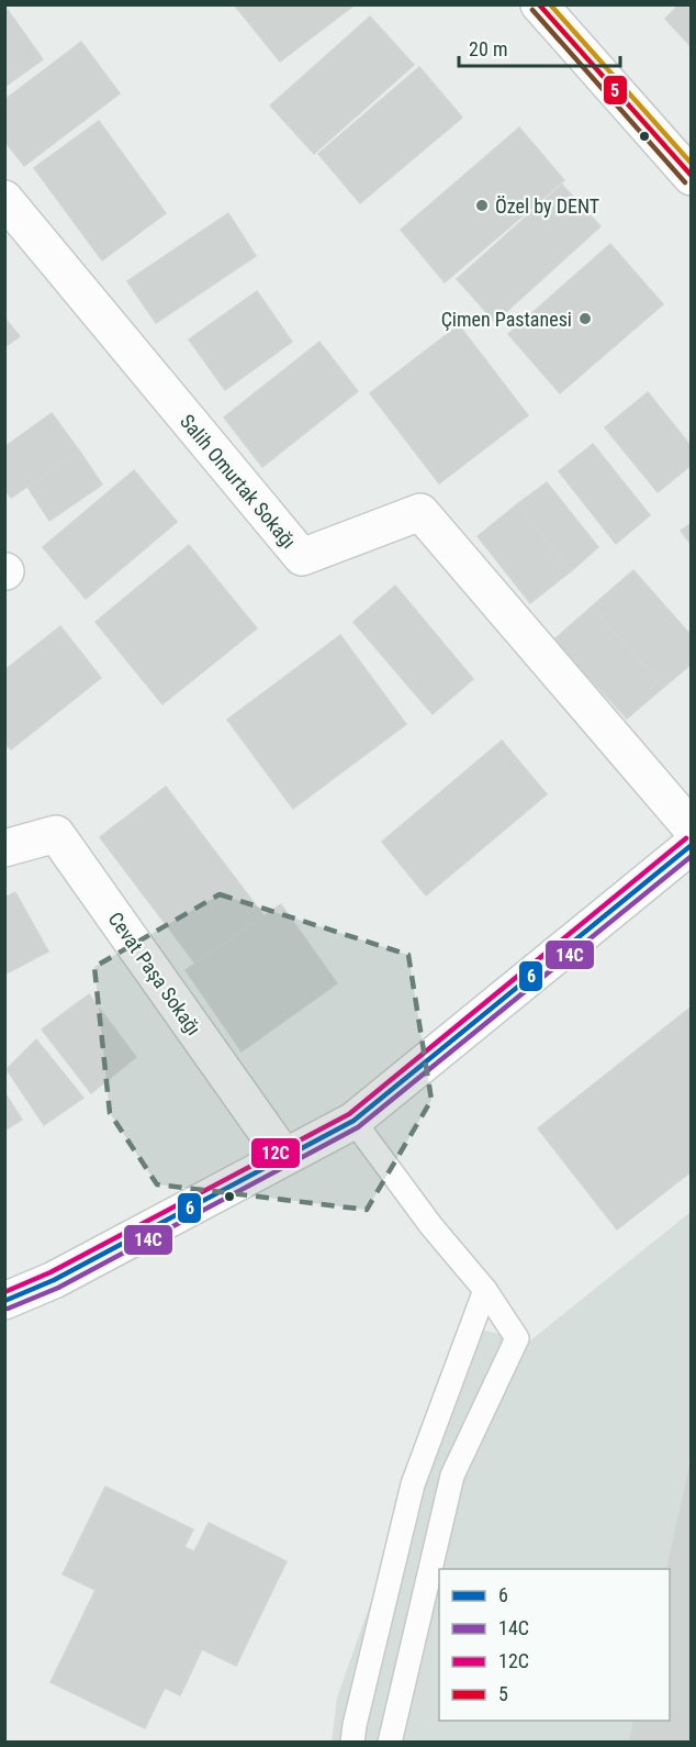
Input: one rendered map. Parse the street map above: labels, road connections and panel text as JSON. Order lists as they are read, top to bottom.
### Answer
{
  "streets": {
    "street": ["Salih Omurtak Sokağı", "Cevat Paşa Sokağı"]
  },
  "places": ["Özel by DENT", "Çimen Pastanesi"],
  "lines": [
    "transit line 5",
    "transit line 12C",
    "transit line 6",
    "transit line 14C"
  ],
  "legend": [
    "6",
    "14C",
    "12C",
    "5"
  ],
  "scale_bar": "20 m"
}
